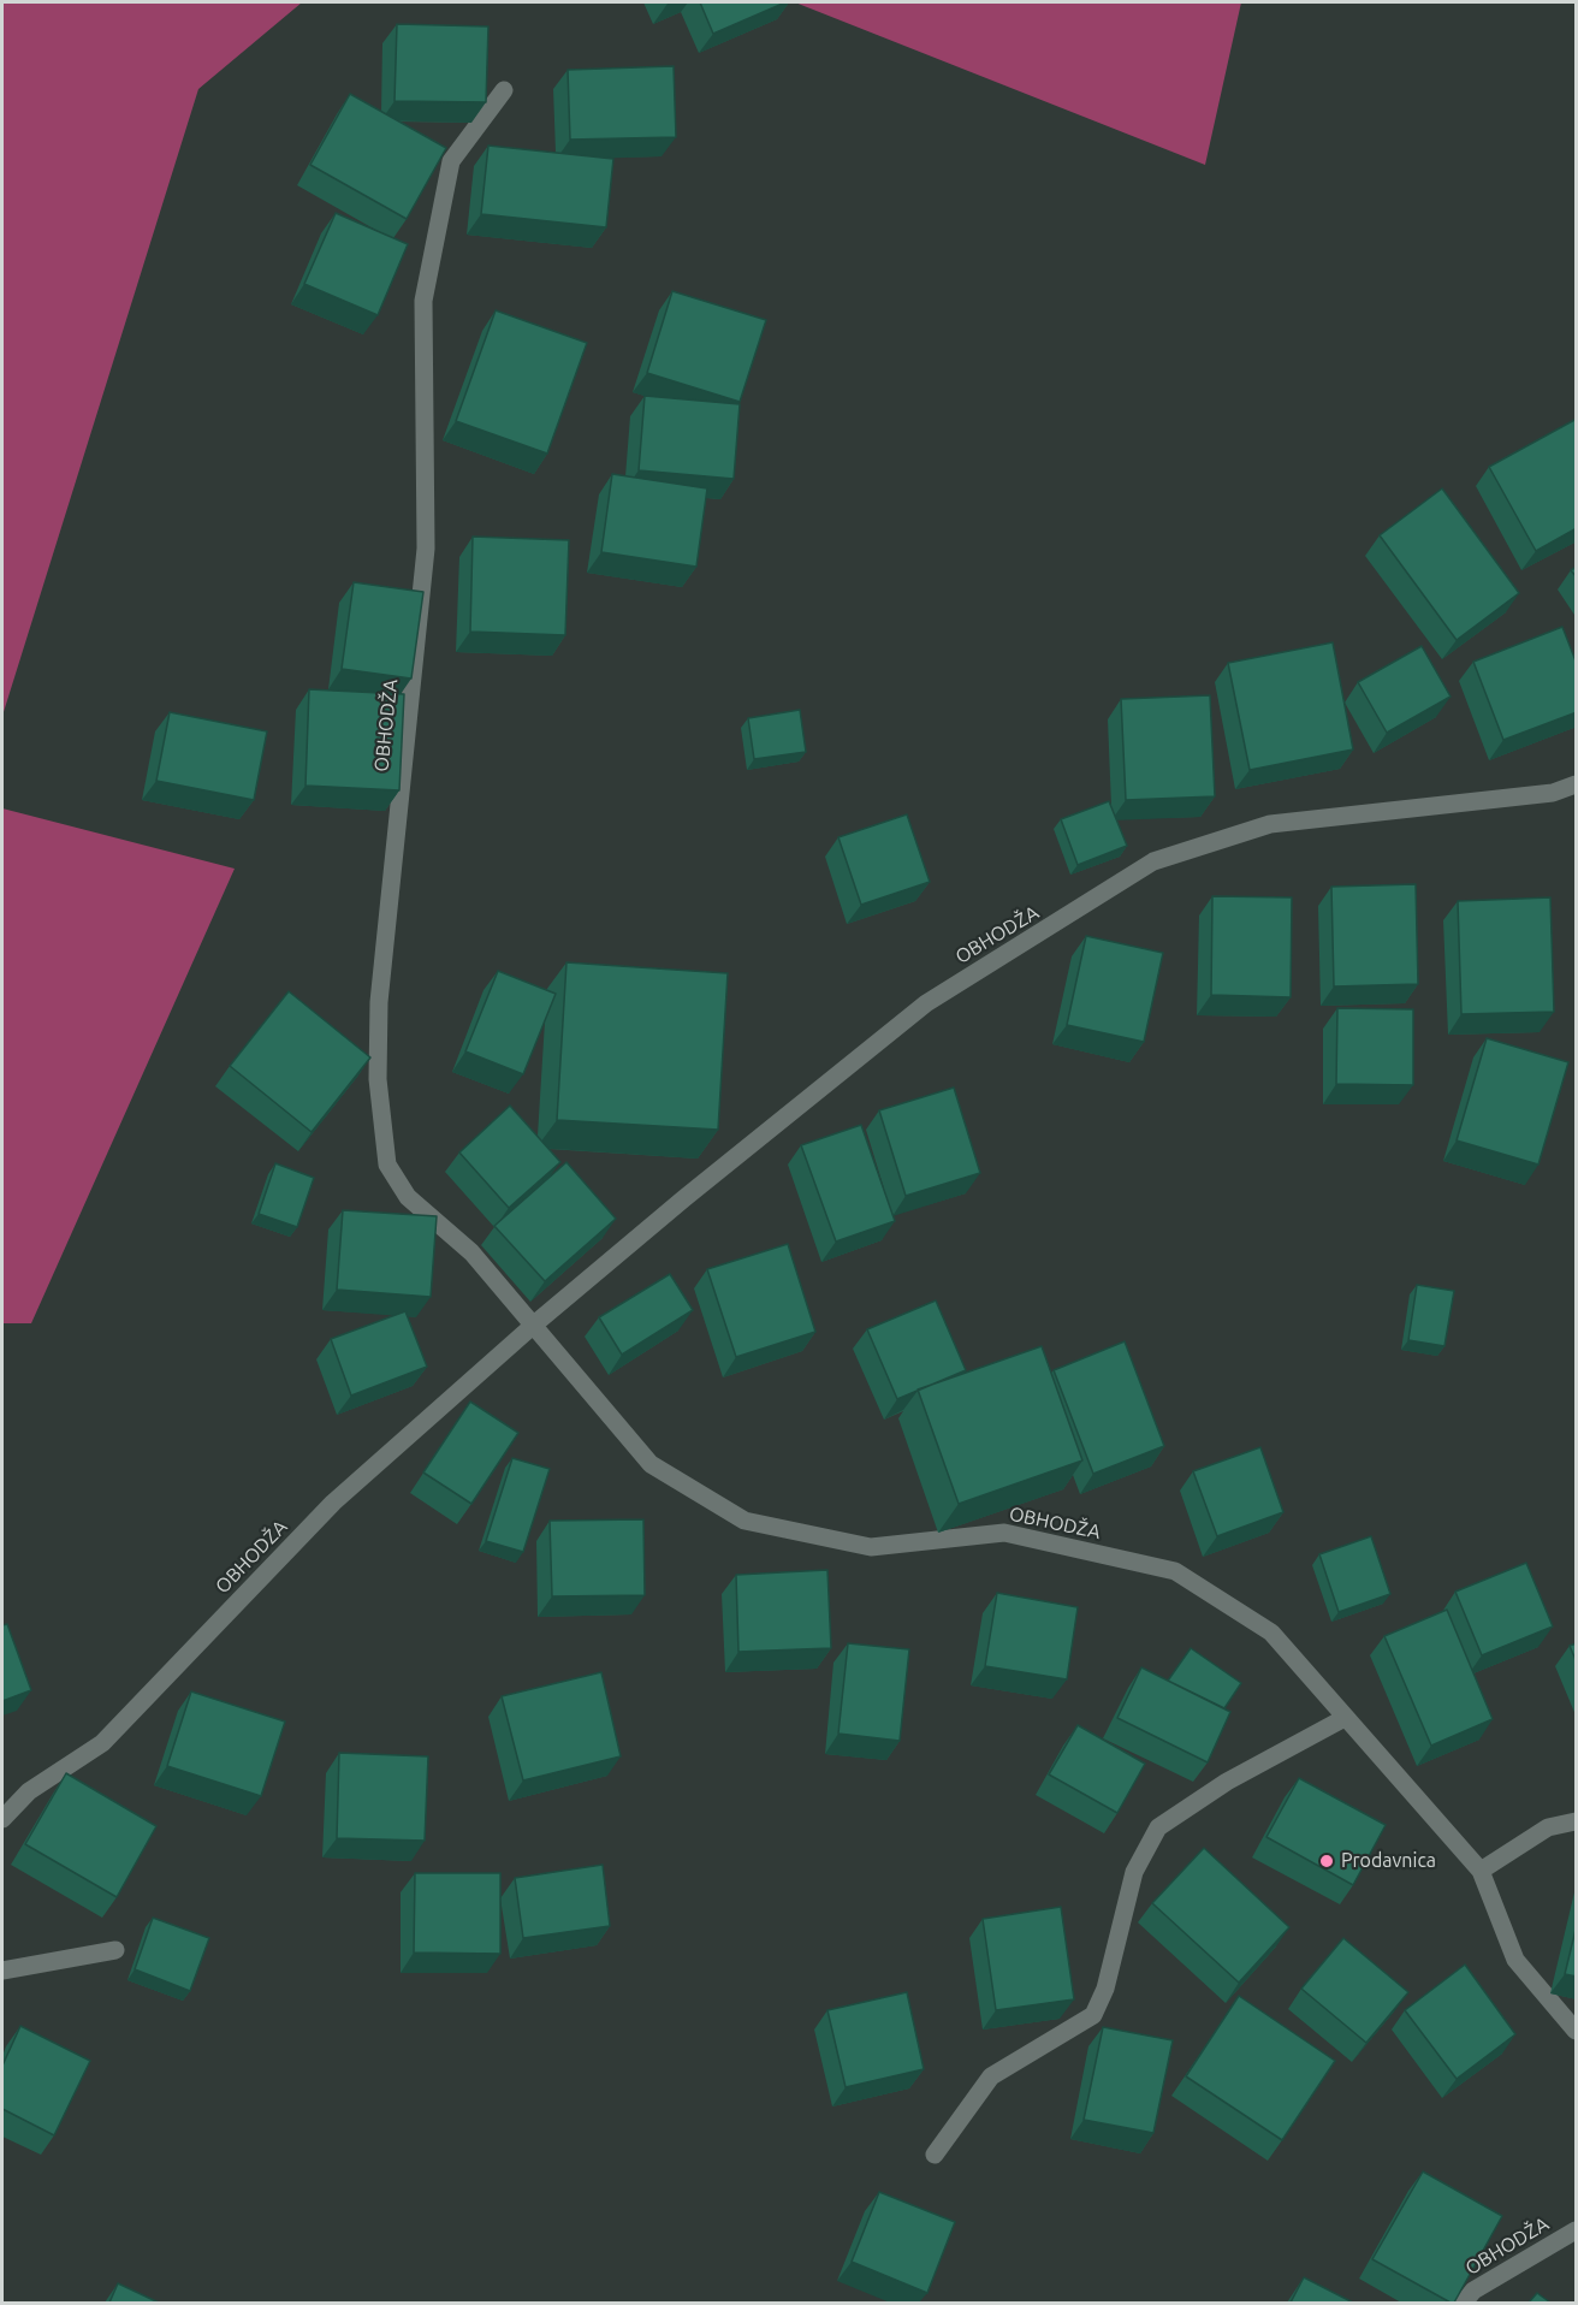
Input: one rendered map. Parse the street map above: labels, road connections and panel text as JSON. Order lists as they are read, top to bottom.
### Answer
{
  "streets": {
    "street": ["OBHODŽA"]
  },
  "places": ["Prodavnica"]
}
